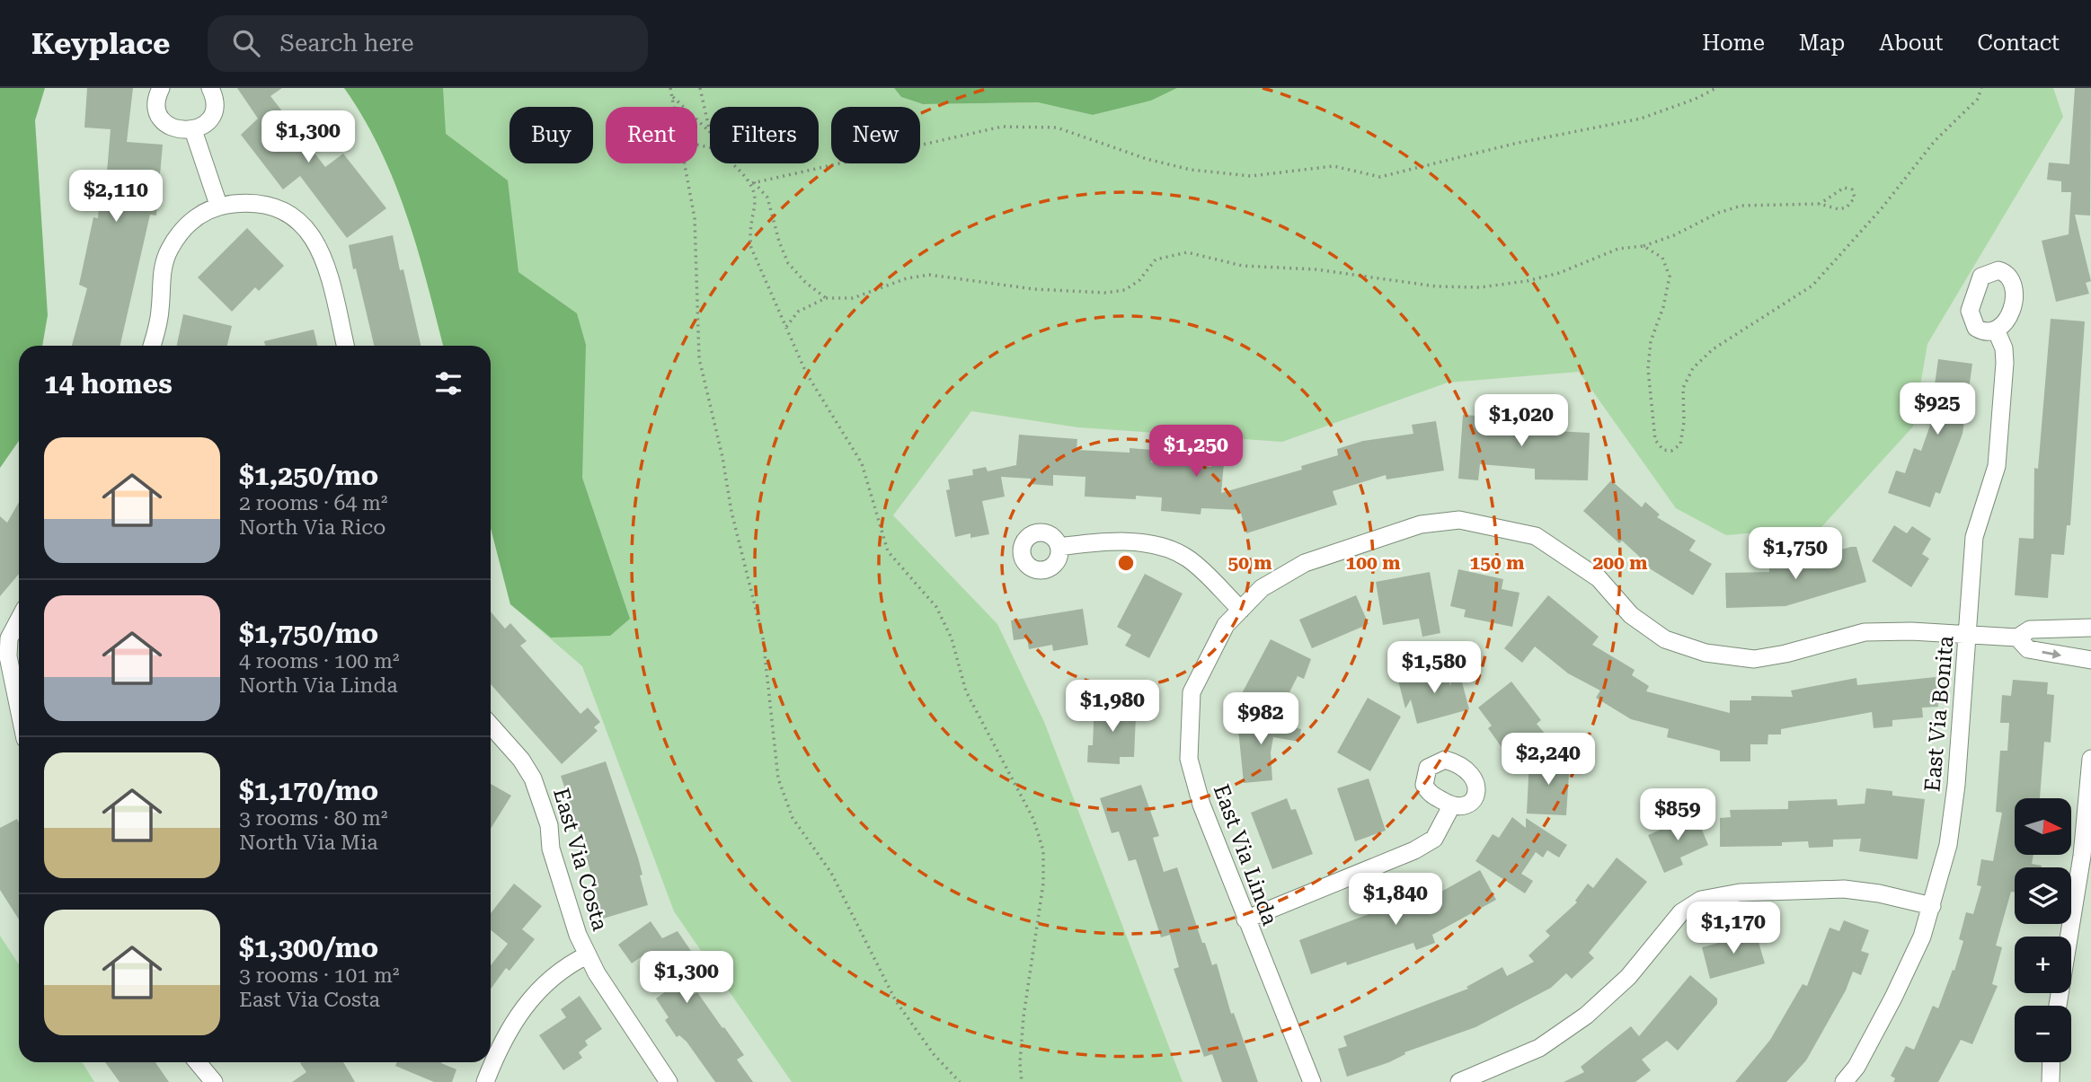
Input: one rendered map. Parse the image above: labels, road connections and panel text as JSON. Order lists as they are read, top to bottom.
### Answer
{
  "streets": {
    "street": ["East Via Bonita", "East Via Linda", "East Via Costa"]
  },
  "crossings": [
    ["East Via Bonita", "East Via Linda"]
  ],
  "north": "right",
  "page": {
    "header": "Keyplace",
    "search": "Search here",
    "nav": [
      "Home",
      "Map",
      "About",
      "Contact"
    ],
    "chip": [
      "Buy",
      "Rent",
      "Filters",
      "New"
    ],
    "price": [
      "$1,300",
      "$2,110",
      "$925",
      "$1,020",
      "$1,250",
      "$1,750",
      "$1,580",
      "$1,980",
      "$982",
      "$2,240",
      "$859",
      "$1,840",
      "$1,170",
      "$1,300"
    ],
    "heading": "14 homes",
    "list": [
      {
        "name": "$1,250/mo",
        "note": "2 rooms · 64 m² · North Via Rico"
      },
      {
        "name": "$1,750/mo",
        "note": "4 rooms · 100 m² · North Via Linda"
      },
      {
        "name": "$1,170/mo",
        "note": "3 rooms · 80 m² · North Via Mia"
      },
      {
        "name": "$1,300/mo",
        "note": "3 rooms · 101 m² · East Via Costa"
      }
    ],
    "map_buttons": ["+", "−"]
  },
  "rings": [
    "50 m",
    "100 m",
    "150 m",
    "200 m"
  ]
}
